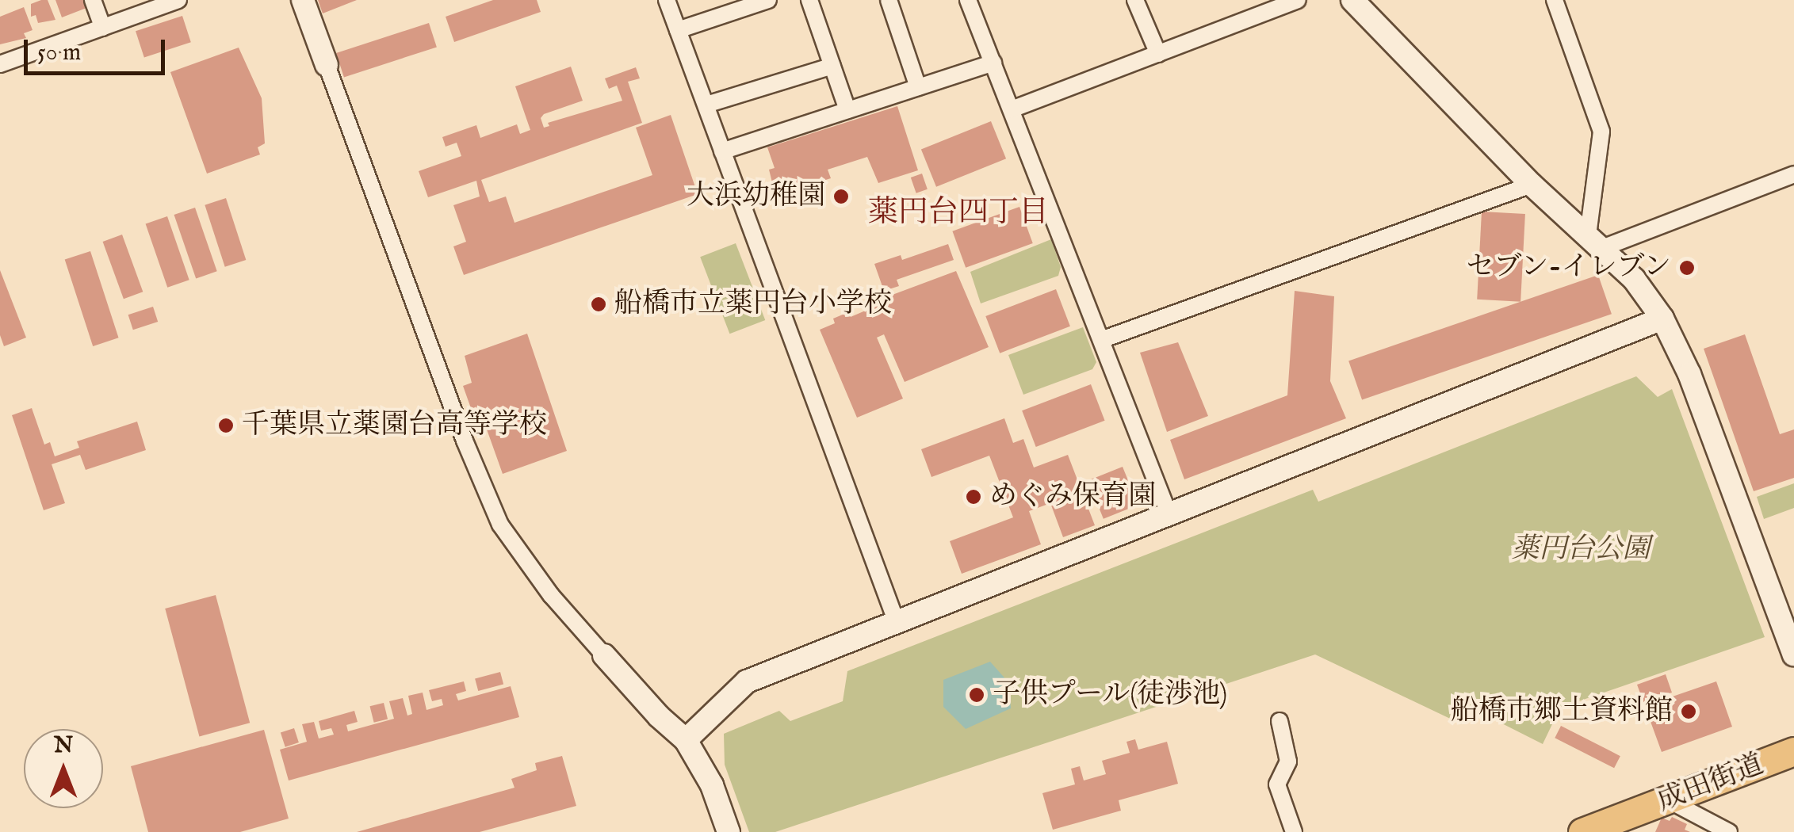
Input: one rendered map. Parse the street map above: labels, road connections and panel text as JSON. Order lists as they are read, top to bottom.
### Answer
{
  "streets": {
    "highway": ["成田街道"]
  },
  "districts": ["薬円台四丁目"],
  "parks": ["薬円台公園"],
  "places": [
    "大浜幼稚園",
    "セブン-イレブン",
    "船橋市立薬円台小学校",
    "千葉県立薬園台高等学校",
    "めぐみ保育園",
    "子供プール(徒渉池)",
    "船橋市郷土資料館"
  ],
  "scale_bar": "50 m",
  "north": "top"
}
